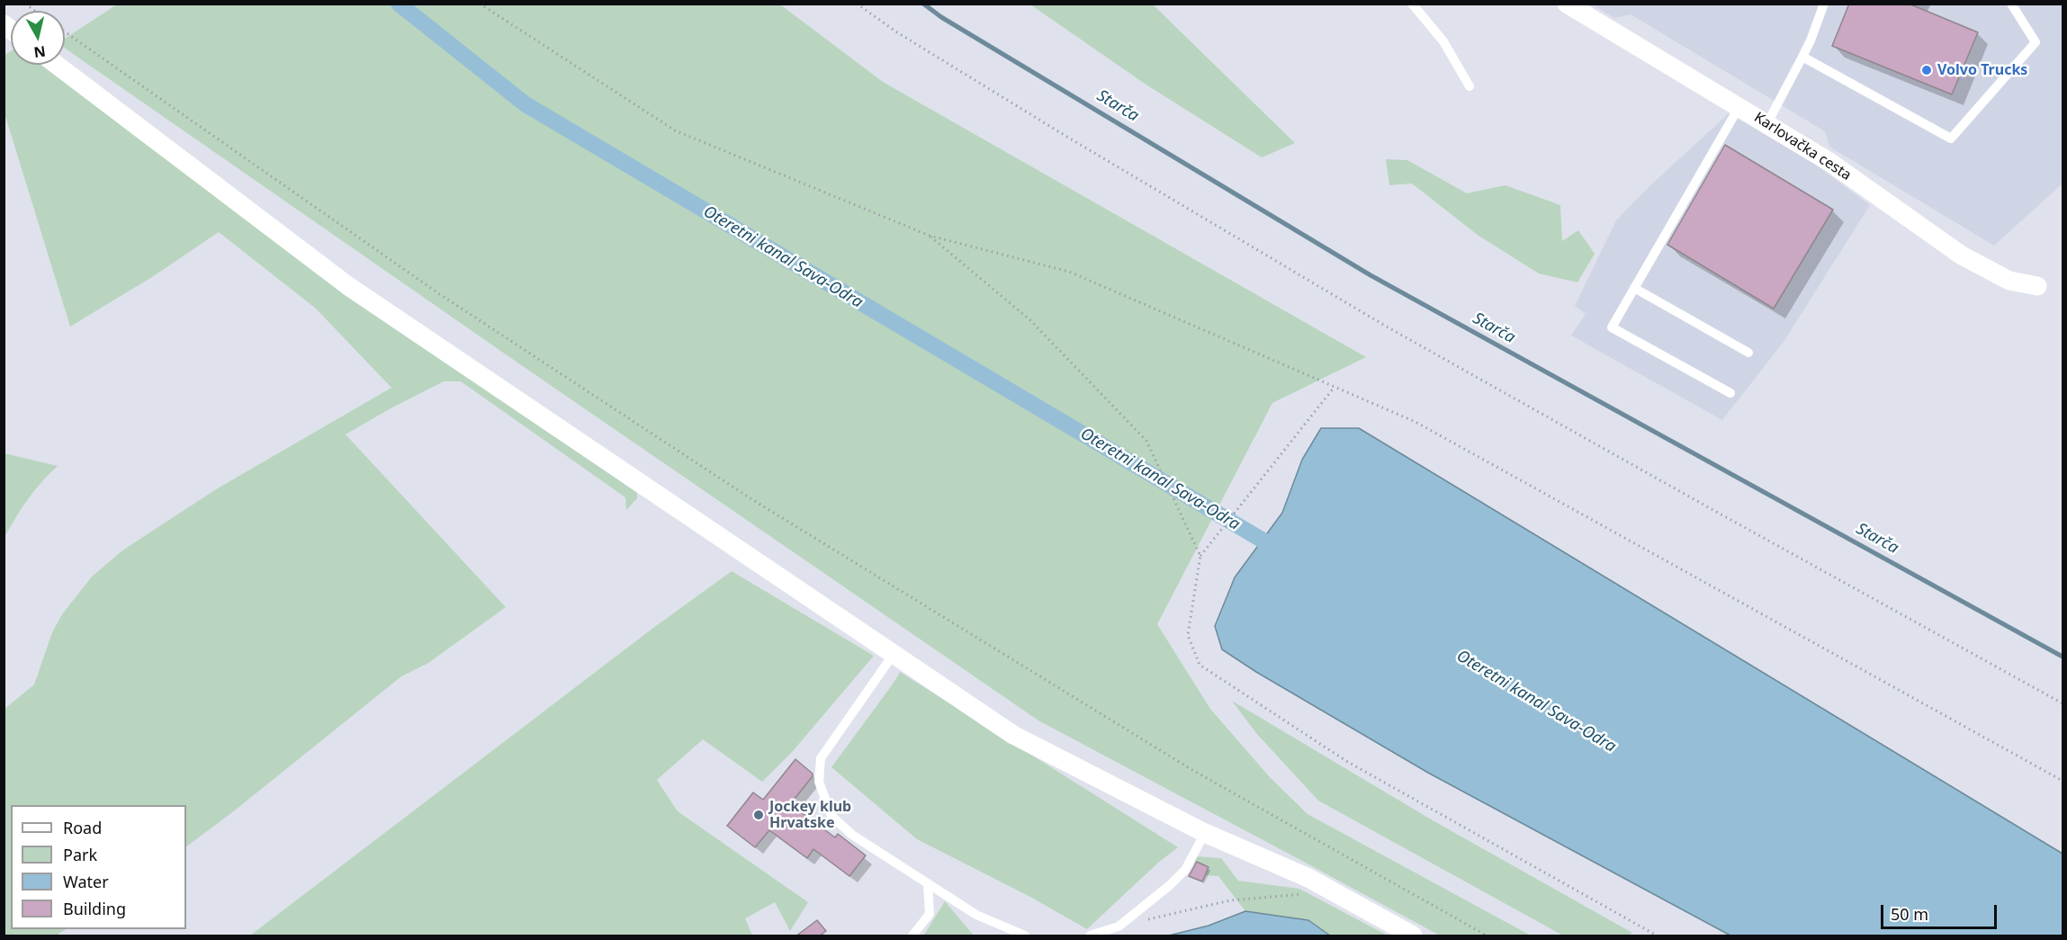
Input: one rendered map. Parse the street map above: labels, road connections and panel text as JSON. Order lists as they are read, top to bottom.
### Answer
{
  "streets": {
    "street": ["Karlovačka cesta"]
  },
  "water": ["Starča", "Oteretni kanal Sava-Odra"],
  "places": ["Volvo Trucks", "Jockey klub Hrvatske"],
  "legend": [
    "Road",
    "Park",
    "Water",
    "Building"
  ],
  "scale_bar": "50 m",
  "north": "bottom"
}
